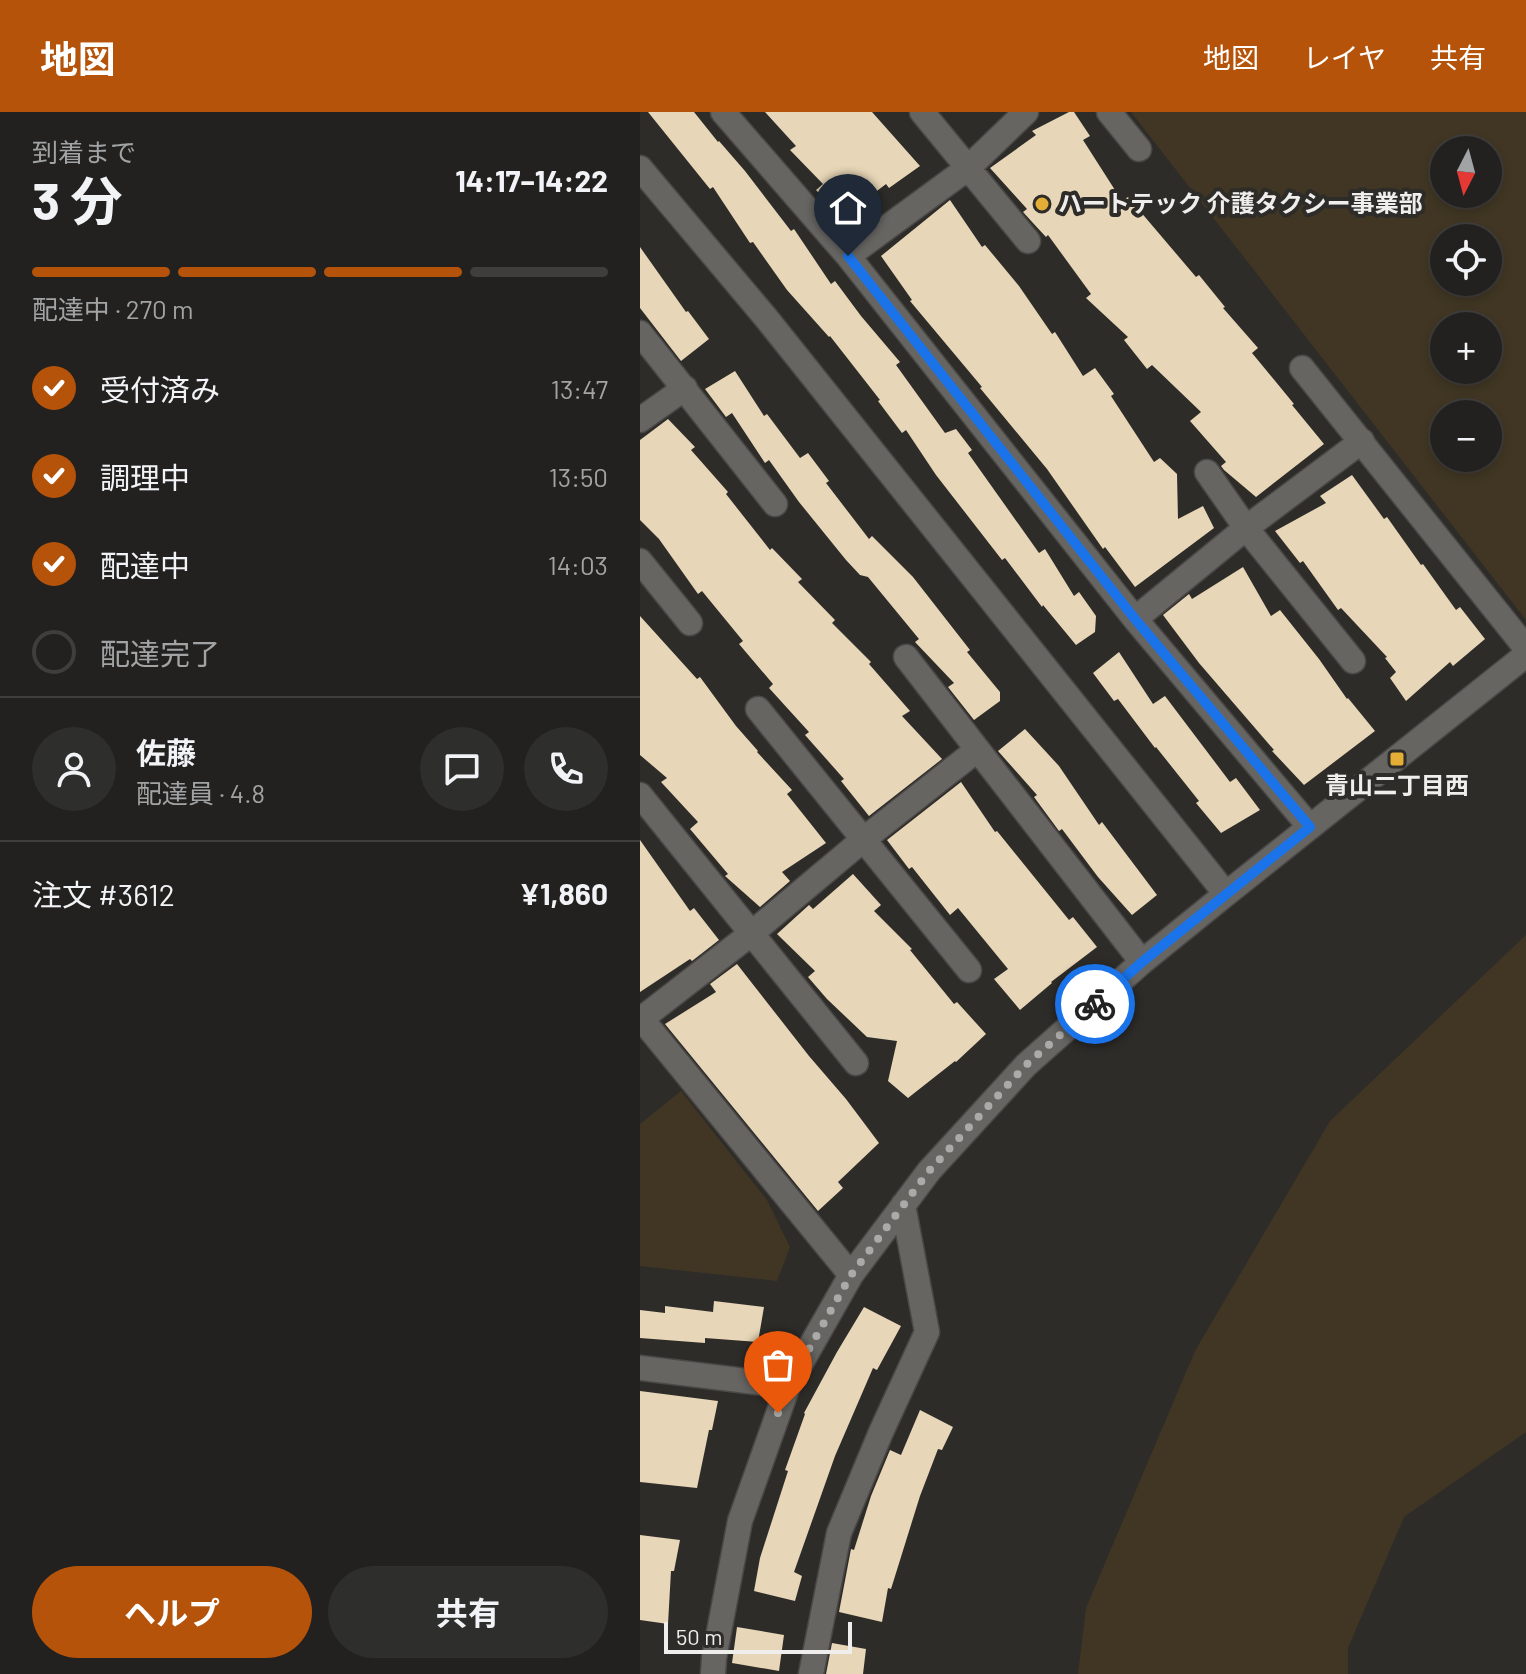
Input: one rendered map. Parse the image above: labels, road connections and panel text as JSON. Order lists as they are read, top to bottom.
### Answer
{
  "places": {
    "other": ["ハートテック 介護タクシー事業部"],
    "transit": ["青山二丁目西"]
  },
  "scale_bar": "50 m",
  "north": "bottom",
  "page": {
    "header": "地図",
    "nav": ["地図", "レイヤ", "共有"],
    "heading": ["3 分", "到着まで", "14:17–14:22"],
    "panel": [
      "佐藤",
      "配達員 · 4.8",
      "注文 #3612",
      "¥1,860"
    ],
    "map_buttons": ["+", "−"],
    "bar": "配達中 · 270 m",
    "list": [
      ["受付済み", "13:47"],
      ["調理中", "13:50"],
      ["配達中", "14:03"],
      "配達完了"
    ],
    "buttons": ["ヘルプ", "共有"],
    "scale": "50 m"
  }
}
